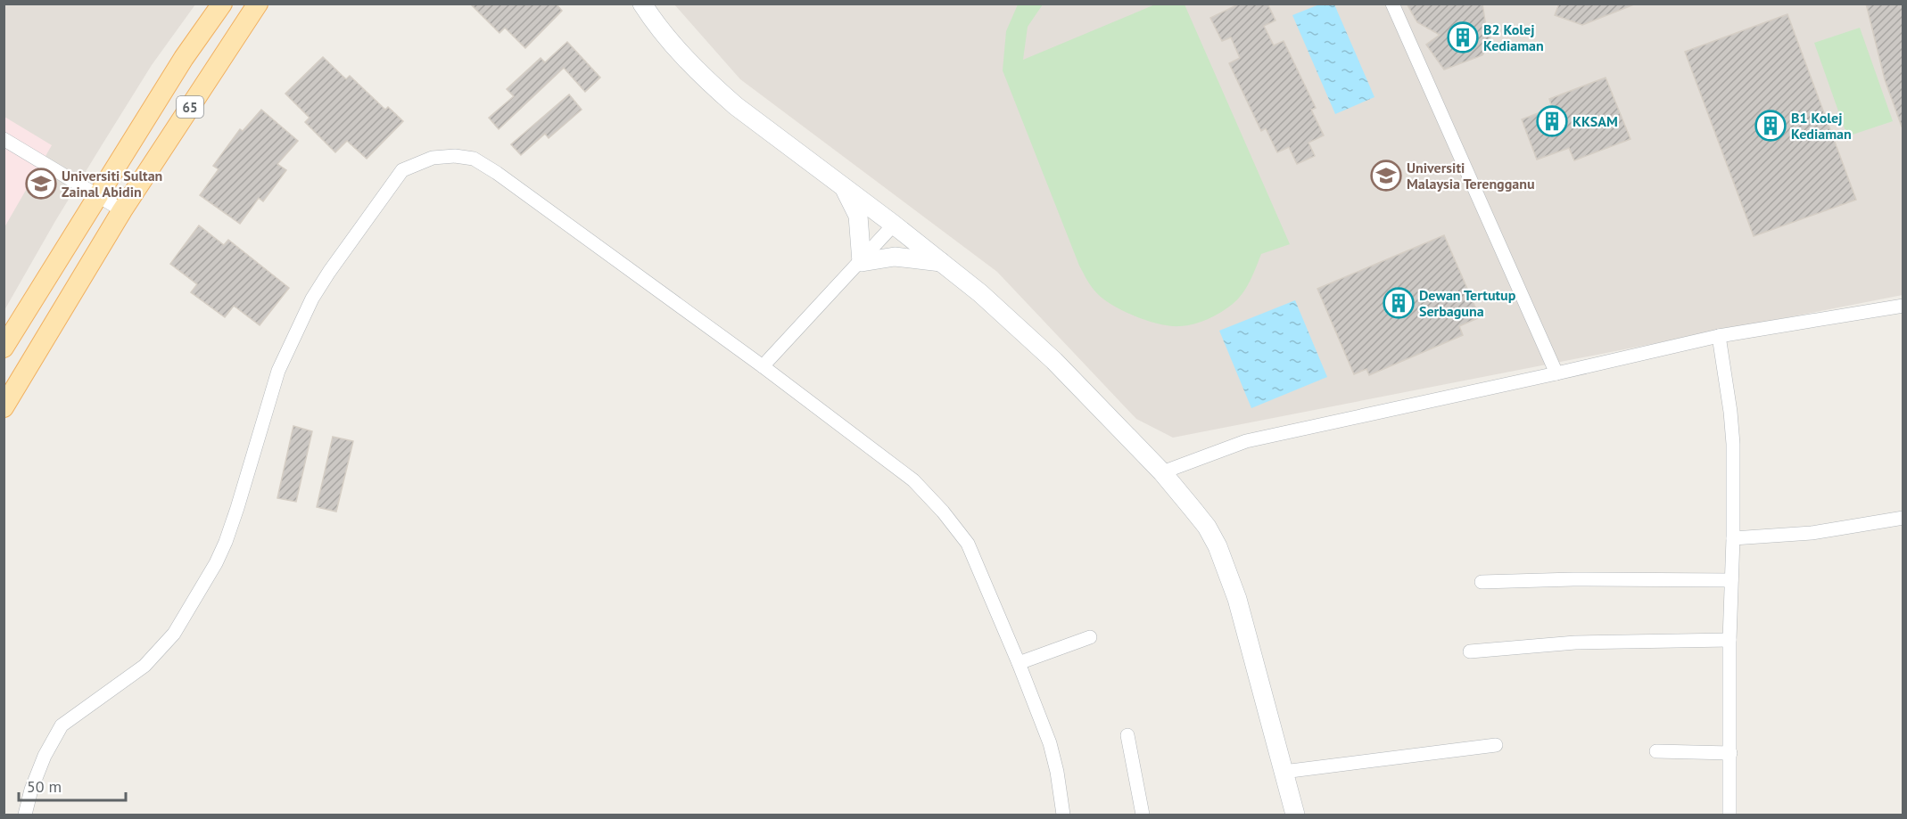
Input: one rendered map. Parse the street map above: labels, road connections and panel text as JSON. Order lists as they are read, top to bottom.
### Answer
{
  "streets": {
    "main road": ["65"]
  },
  "places": {
    "building": [
      "B2 Kolej Kediaman",
      "KKSAM",
      "B1 Kolej Kediaman",
      "Dewan Tertutup Serbaguna"
    ],
    "school or university": ["Universiti Malaysia Terengganu", "Universiti Sultan Zainal Abidin"]
  },
  "scale_bar": "50 m"
}
